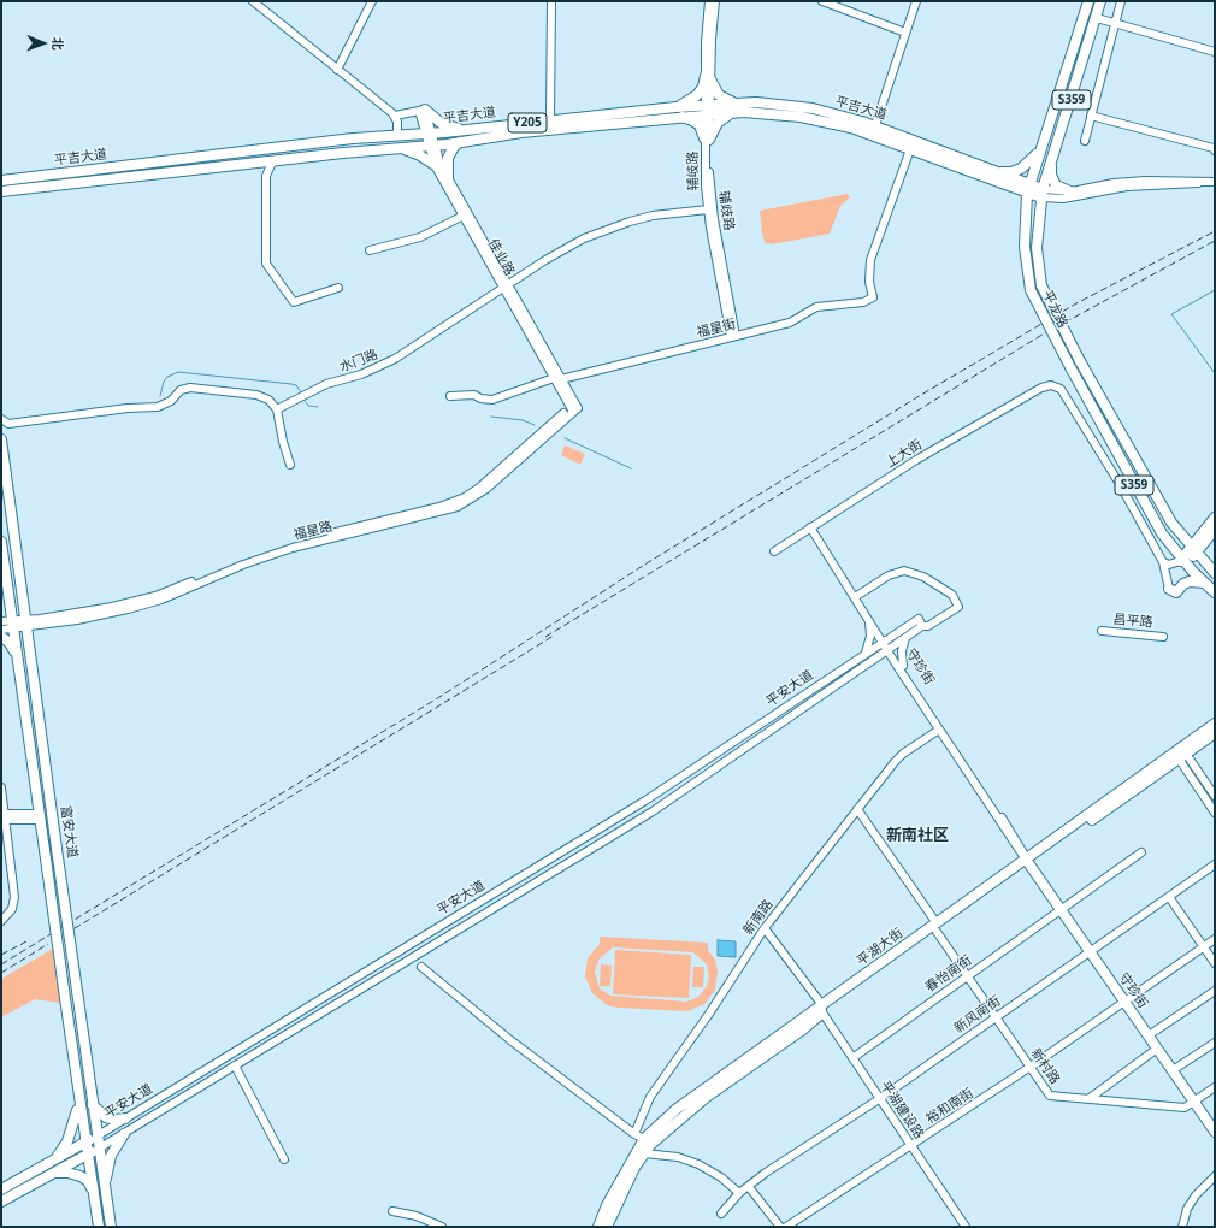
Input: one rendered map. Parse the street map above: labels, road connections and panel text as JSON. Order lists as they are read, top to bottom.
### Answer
{
  "streets": {
    "main road": [
      "S359",
      "平吉大道",
      "Y205",
      "平龙路",
      "守珍街",
      "平安大道",
      "富安大道",
      "平湖大街"
    ],
    "street": [
      "辅岐路",
      "辅歧路",
      "佳业路",
      "福星街",
      "水门路",
      "上大街",
      "福星路",
      "昌平路",
      "新南路",
      "春怡南街",
      "新风南街",
      "新村路",
      "裕和南街",
      "平湖建设路"
    ]
  },
  "crossings": [
    ["平吉大道", "辅岐路"],
    ["平吉大道", "佳业路"],
    ["平吉大道", "平龙路"],
    ["平吉大道", "福星街"],
    ["辅岐路", "辅歧路"],
    ["辅岐路", "福星街"],
    ["辅岐路", "水门路"],
    ["辅歧路", "福星街"],
    ["佳业路", "福星街"],
    ["佳业路", "水门路"],
    ["佳业路", "福星路"],
    ["上大街", "守珍街"],
    ["福星路", "富安大道"],
    ["守珍街", "平安大道"],
    ["守珍街", "新南路"],
    ["守珍街", "平湖大街"],
    ["守珍街", "春怡南街"],
    ["守珍街", "新风南街"],
    ["守珍街", "新村路"],
    ["守珍街", "裕和南街"],
    ["平安大道", "富安大道"],
    ["新南路", "新村路"],
    ["新南路", "平湖建设路"],
    ["平湖大街", "新村路"],
    ["平湖大街", "平湖建设路"],
    ["春怡南街", "新村路"],
    ["春怡南街", "平湖建设路"],
    ["新风南街", "新村路"],
    ["新风南街", "平湖建设路"],
    ["新村路", "裕和南街"],
    ["裕和南街", "平湖建设路"]
  ],
  "districts": ["新南社区"],
  "north": "right"
}
